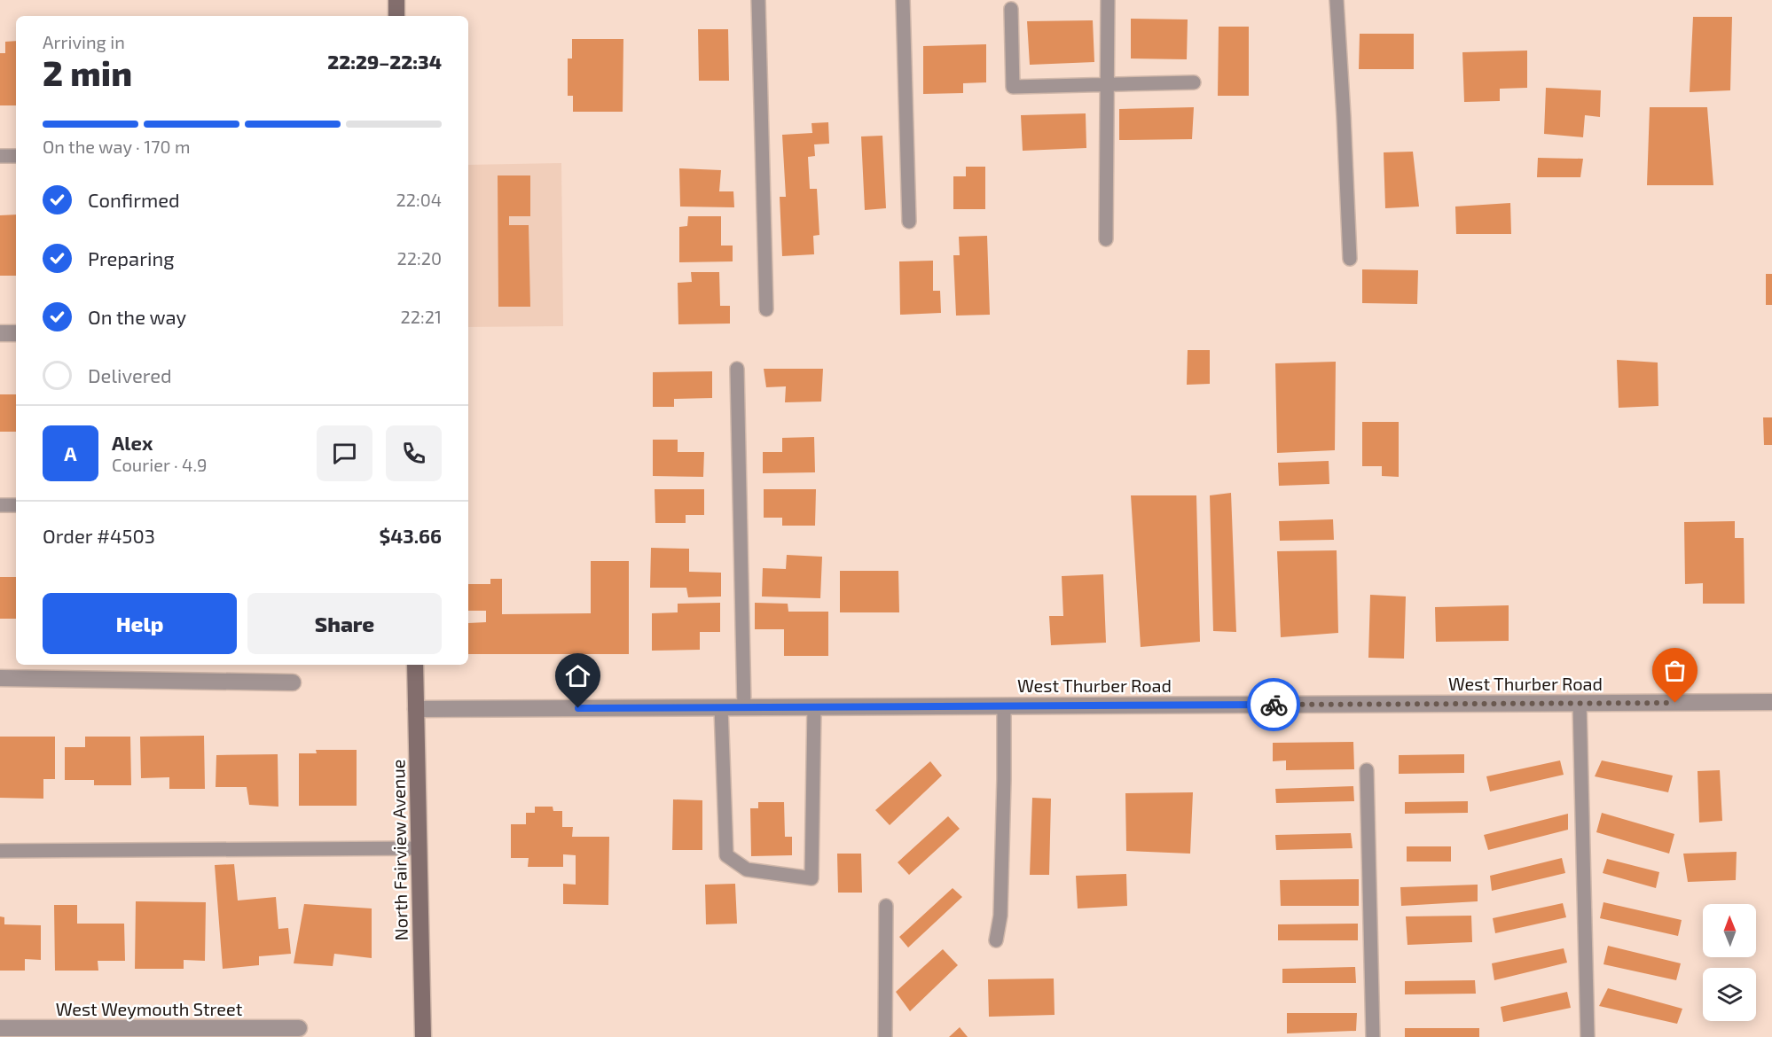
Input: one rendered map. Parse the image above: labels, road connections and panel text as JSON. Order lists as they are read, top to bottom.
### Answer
{
  "streets": {
    "street": ["West Thurber Road", "North Fairview Avenue", "West Weymouth Street"]
  },
  "crossings": [
    ["West Thurber Road", "North Fairview Avenue"]
  ],
  "north": "top",
  "page": {
    "heading": ["2 min", "Arriving in", "22:29–22:34"],
    "panel": [
      "Alex",
      "Courier · 4.9",
      "Order #4503",
      "$43.66"
    ],
    "bar": "On the way · 170 m",
    "list": [
      ["Confirmed", "22:04"],
      ["Preparing", "22:20"],
      ["On the way", "22:21"],
      "Delivered"
    ],
    "round": "A",
    "buttons": ["Help", "Share"]
  }
}
